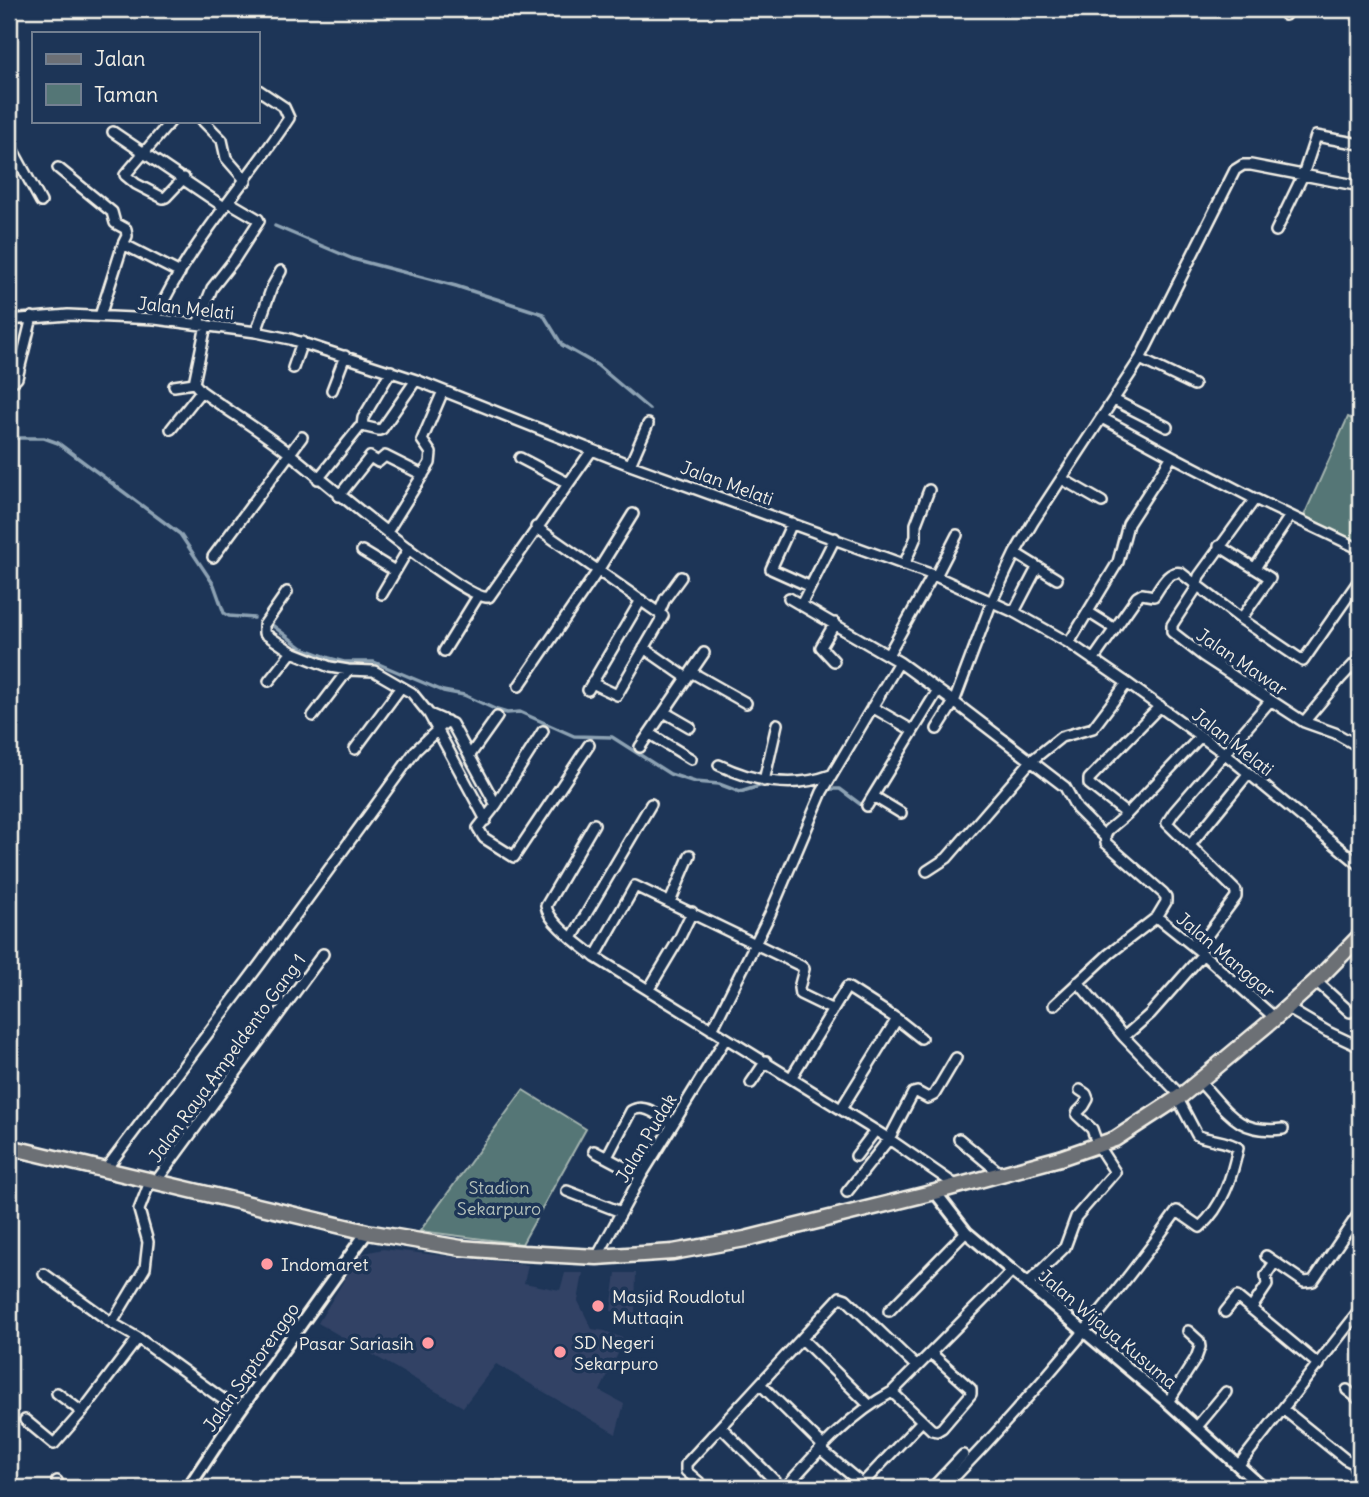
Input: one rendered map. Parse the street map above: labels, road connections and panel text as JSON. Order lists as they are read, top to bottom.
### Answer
{
  "streets": {
    "street": [
      "Jalan Melati",
      "Jalan Mawar",
      "Jalan Manggar",
      "Jalan Raya Ampeldento Gang 1",
      "Jalan Pudak",
      "Jalan Wijaya Kusuma",
      "Jalan Saptorenggo"
    ]
  },
  "parks": ["Stadion Sekarpuro"],
  "places": [
    "Indomaret",
    "Masjid Roudlotul Muttaqin",
    "Pasar Sariasih",
    "SD Negeri Sekarpuro"
  ],
  "legend": ["Jalan", "Taman"]
}
